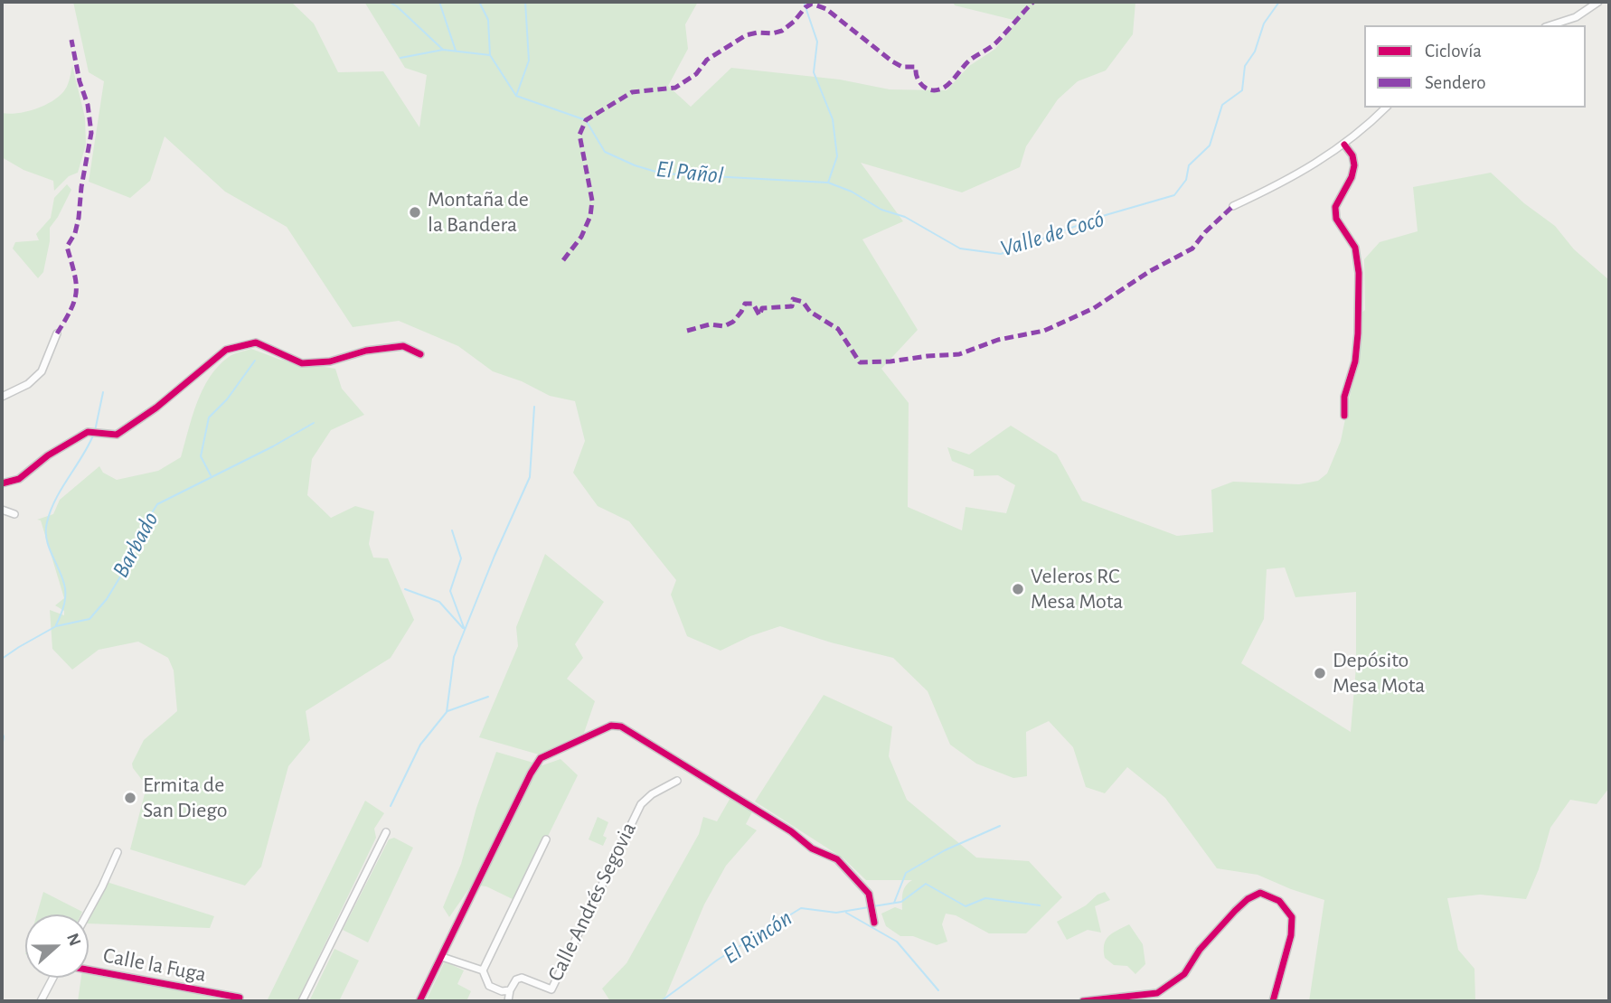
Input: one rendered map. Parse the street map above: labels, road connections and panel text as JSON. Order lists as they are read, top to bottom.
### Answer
{
  "streets": {
    "street": ["Calle Andrés Segovia", "Calle la Fuga"]
  },
  "water": [
    "El Pañol",
    "Valle de Cocó",
    "Barbado",
    "El Rincón"
  ],
  "places": [
    "Montaña de la Bandera",
    "Veleros RC Mesa Mota",
    "Depósito Mesa Mota",
    "Ermita de San Diego"
  ],
  "legend": ["Ciclovía", "Sendero"],
  "north": "right"
}
